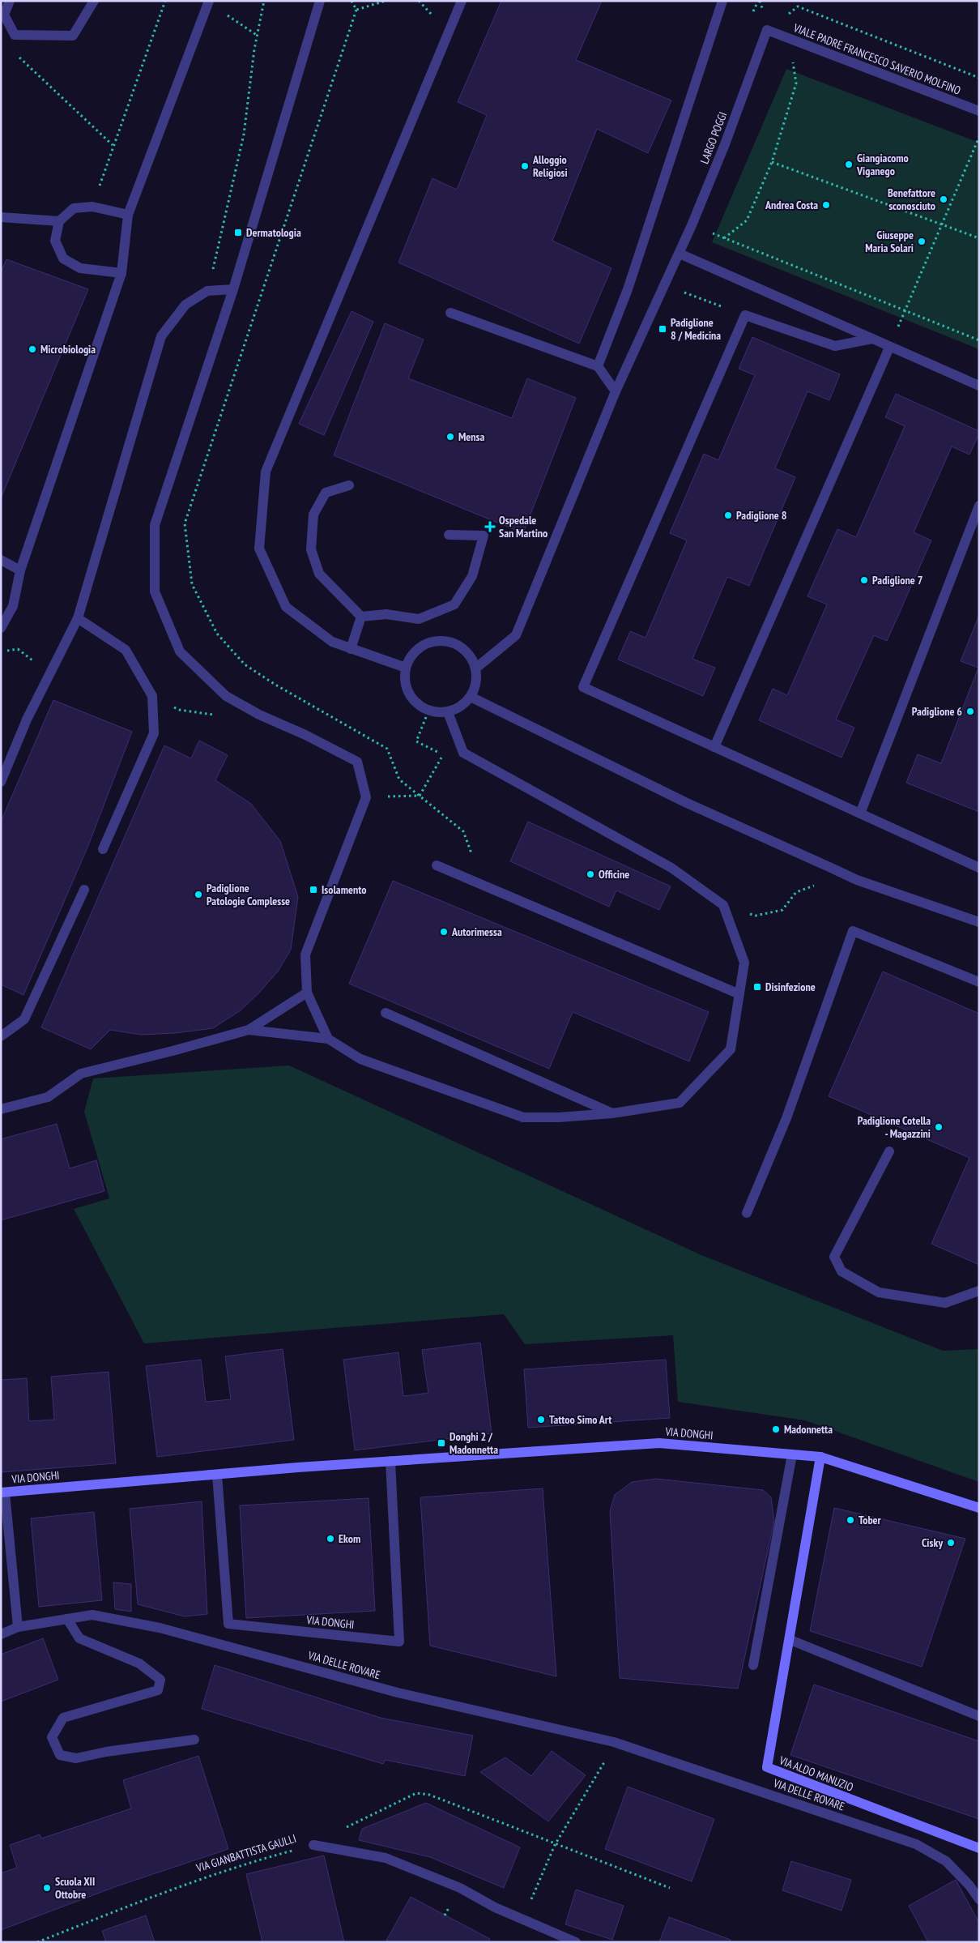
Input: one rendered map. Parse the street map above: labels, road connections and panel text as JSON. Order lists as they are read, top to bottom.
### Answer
{
  "streets": {
    "street": [
      "VIALE PADRE FRANCESCO SAVERIO MOLFINO",
      "LARGO POGGI",
      "VIA DONGHI",
      "VIA DELLE ROVARE",
      "VIA ALDO MANUZIO",
      "VIA GIANBATTISTA GAULLI"
    ]
  },
  "crossings": [
    ["VIALE PADRE FRANCESCO SAVERIO MOLFINO", "LARGO POGGI"],
    ["VIA DONGHI", "VIA ALDO MANUZIO"]
  ],
  "places": {
    "other": [
      "Giangiacomo Viganego",
      "Alloggio Religiosi",
      "Benefattore sconosciuto",
      "Andrea Costa",
      "Giuseppe Maria Solari",
      "Microbiologia",
      "Mensa",
      "Padiglione 8",
      "Padiglione 7",
      "Padiglione 6",
      "Officine",
      "Padiglione Patologie Complesse",
      "Autorimessa",
      "Padiglione Cotella - Magazzini",
      "Tattoo Simo Art",
      "Madonnetta",
      "Tober",
      "Ekom",
      "Cisky",
      "Scuola XII Ottobre"
    ],
    "transit": [
      "Dermatologia",
      "Padiglione 8 / Medicina",
      "Isolamento",
      "Disinfezione",
      "Donghi 2 / Madonnetta"
    ],
    "health": ["Ospedale San Martino"]
  }
}
